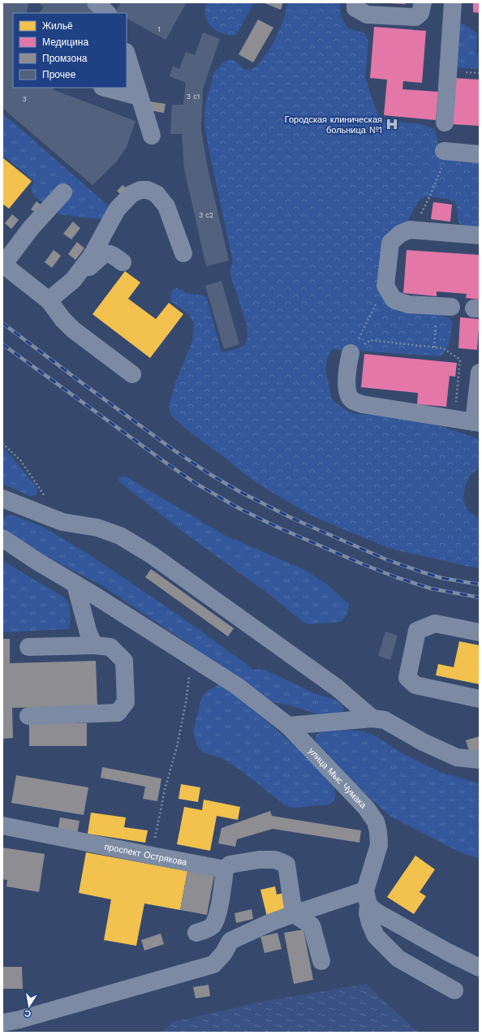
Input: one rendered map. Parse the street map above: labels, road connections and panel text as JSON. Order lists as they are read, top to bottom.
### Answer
{
  "streets": {
    "street": ["улица Мыс Чумака", "проспект Острякова"]
  },
  "places": {
    "hospital": ["Городская клиническая больница №1"]
  },
  "house_numbers": [
    "1",
    "3 с1",
    "3",
    "3 с2"
  ],
  "legend": [
    "Жильё",
    "Медицина",
    "Промзона",
    "Прочее"
  ],
  "north": "bottom"
}
